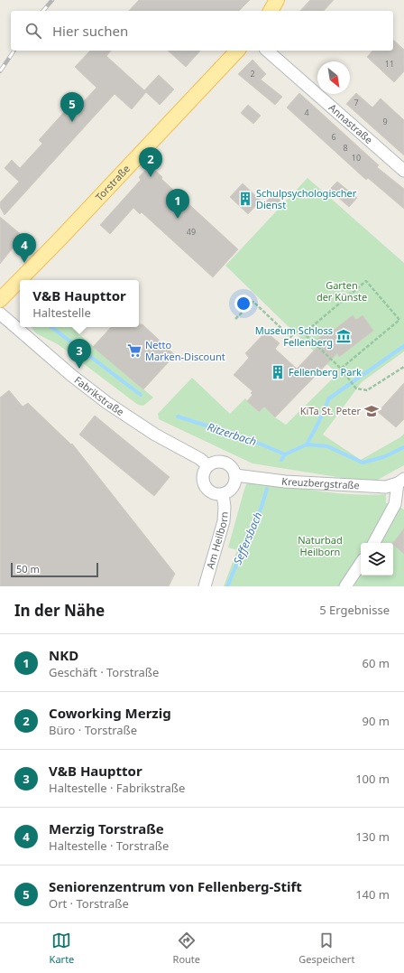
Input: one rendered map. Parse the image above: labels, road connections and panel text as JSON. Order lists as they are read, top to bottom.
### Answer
{
  "streets": {
    "main road": ["Torstraße"],
    "street": [
      "Annastraße",
      "Fabrikstraße",
      "Kreuzbergstraße",
      "Am Heilborn"
    ]
  },
  "crossings": [
    ["Fabrikstraße", "Kreuzbergstraße"],
    ["Fabrikstraße", "Am Heilborn"],
    ["Kreuzbergstraße", "Am Heilborn"]
  ],
  "water": ["Ritzerbach", "Seffersbach"],
  "parks": ["Garten der Künste", "Naturbad Heilborn"],
  "places": {
    "building": ["Schulpsychologischer Dienst", "Fellenberg Park"],
    "museum": ["Museum Schloss Fellenberg"],
    "supermarket": ["Netto Marken-Discount"],
    "school or university": ["KiTa St. Peter"]
  },
  "house_numbers": [
    "11",
    "2",
    "7",
    "4",
    "9",
    "6",
    "8",
    "10",
    "49"
  ],
  "scale_bar": "50 m",
  "north": "bottom right",
  "page": {
    "search": "Hier suchen",
    "pins": [
      "5",
      "2",
      "1",
      "4",
      "3"
    ],
    "popup": ["V&B Haupttor", "Haltestelle"],
    "scale": "50 m",
    "heading": ["In der Nähe", "5 Ergebnisse"],
    "list": [
      {
        "mark": "1",
        "name": "NKD",
        "note": "Geschäft · Torstraße",
        "value": "60 m"
      },
      {
        "mark": "2",
        "name": "Coworking Merzig",
        "note": "Büro · Torstraße",
        "value": "90 m"
      },
      {
        "mark": "3",
        "name": "V&B Haupttor",
        "note": "Haltestelle · Fabrikstraße",
        "value": "100 m"
      },
      {
        "mark": "4",
        "name": "Merzig Torstraße",
        "note": "Haltestelle · Torstraße",
        "value": "130 m"
      },
      {
        "mark": "5",
        "name": "Seniorenzentrum von Fellenberg-Stift",
        "note": "Ort · Torstraße",
        "value": "140 m"
      }
    ],
    "nav": ["Karte", "Route", "Gespeichert"]
  }
}
